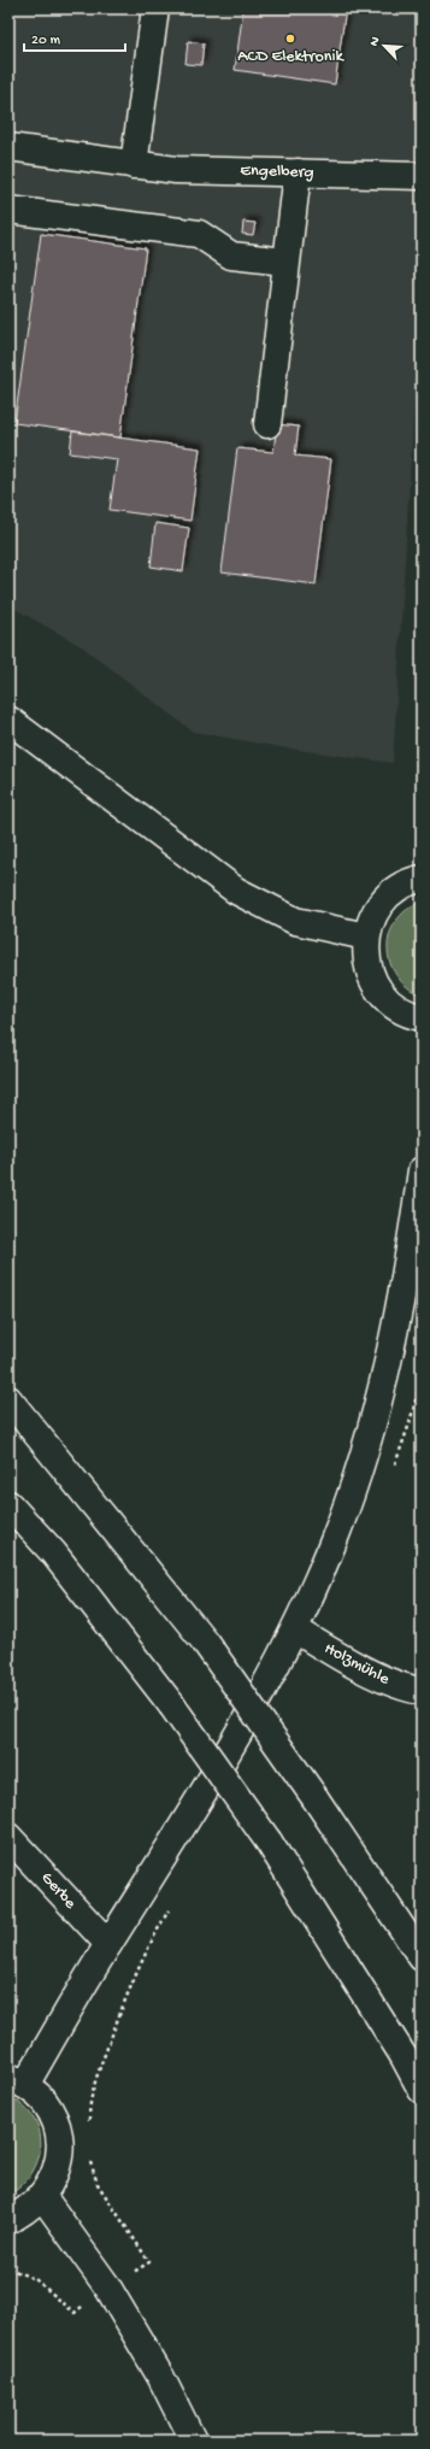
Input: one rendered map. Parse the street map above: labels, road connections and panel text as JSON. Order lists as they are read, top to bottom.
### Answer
{
  "streets": {
    "main road": ["Engelberg", "Holzmühle", "Gerbe"]
  },
  "places": ["ACD Elektronik"],
  "scale_bar": "20 m",
  "north": "top left"
}
